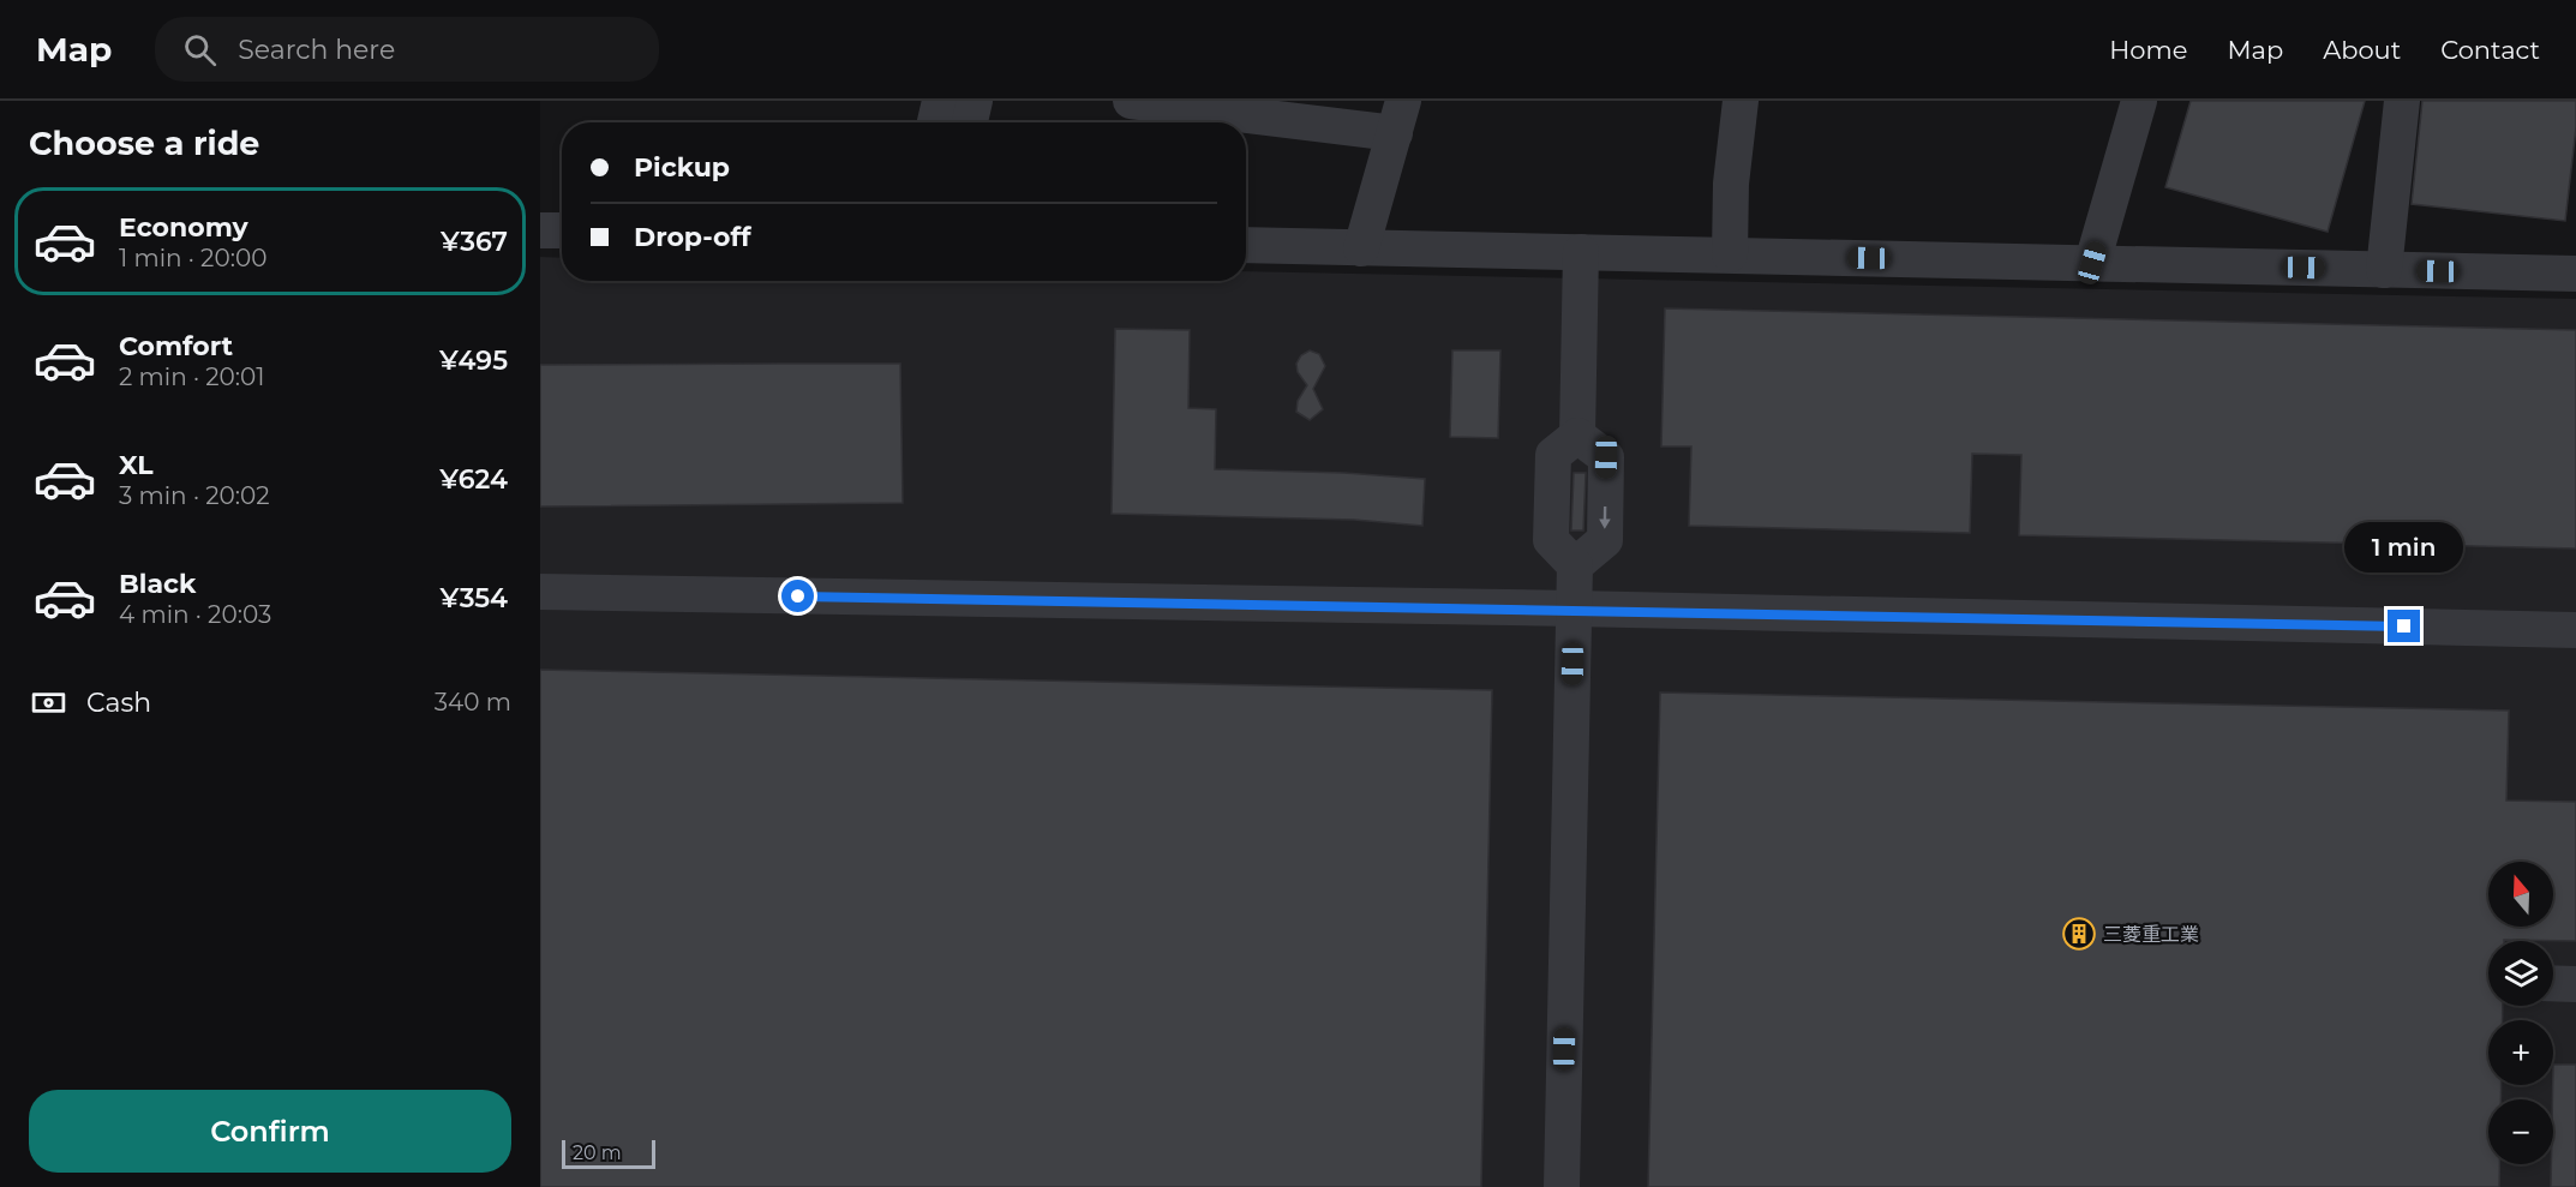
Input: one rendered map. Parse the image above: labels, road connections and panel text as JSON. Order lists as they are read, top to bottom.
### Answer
{
  "places": {
    "building": ["三菱重工業"]
  },
  "scale_bar": "20 m",
  "north": "top",
  "page": {
    "header": "Map",
    "search": "Search here",
    "nav": [
      "Home",
      "Map",
      "About",
      "Contact"
    ],
    "heading": "Choose a ride",
    "banner": ["Pickup", "Drop-off"],
    "list": [
      {
        "name": "Economy",
        "note": "1 min · 20:00",
        "value": "¥367"
      },
      {
        "name": "Comfort",
        "note": "2 min · 20:01",
        "value": "¥495"
      },
      {
        "name": "XL",
        "note": "3 min · 20:02",
        "value": "¥624"
      },
      {
        "name": "Black",
        "note": "4 min · 20:03",
        "value": "¥354"
      }
    ],
    "bubble": "1 min",
    "pay": ["Cash", "340 m"],
    "map_buttons": ["+", "−"],
    "buttons": "Confirm",
    "scale": "20 m"
  }
}
